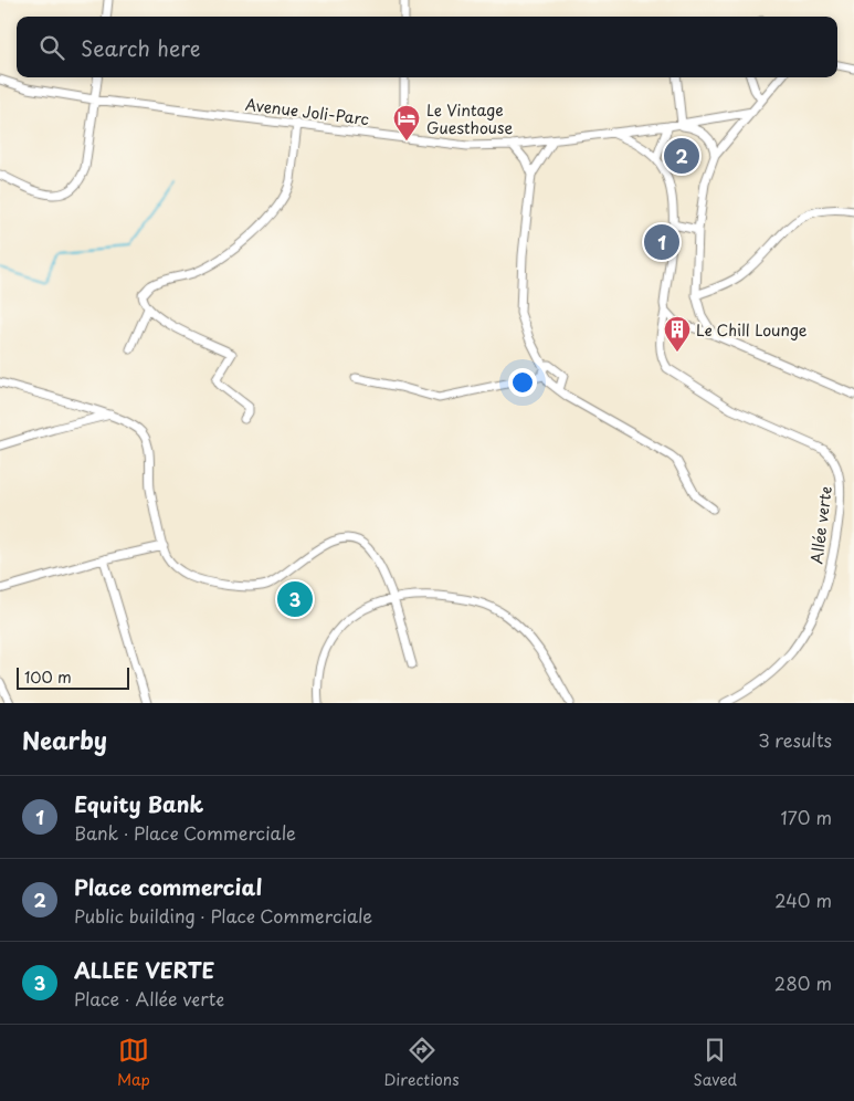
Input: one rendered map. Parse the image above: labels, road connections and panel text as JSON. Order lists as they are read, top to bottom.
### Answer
{
  "streets": {
    "street": ["Avenue Joli-Parc", "Allée verte"]
  },
  "places": {
    "hotel": ["Le Vintage Guesthouse"],
    "building": ["Le Chill Lounge"]
  },
  "scale_bar": "100 m",
  "page": {
    "search": "Search here",
    "pins": ["2", "1", "3"],
    "scale": "100 m",
    "heading": ["Nearby", "3 results"],
    "list": [
      {
        "mark": "1",
        "name": "Equity Bank",
        "note": "Bank · Place Commerciale",
        "value": "170 m"
      },
      {
        "mark": "2",
        "name": "Place commercial",
        "note": "Public building · Place Commerciale",
        "value": "240 m"
      },
      {
        "mark": "3",
        "name": "ALLEE VERTE",
        "note": "Place · Allée verte",
        "value": "280 m"
      }
    ],
    "nav": ["Map", "Directions", "Saved"]
  }
}
